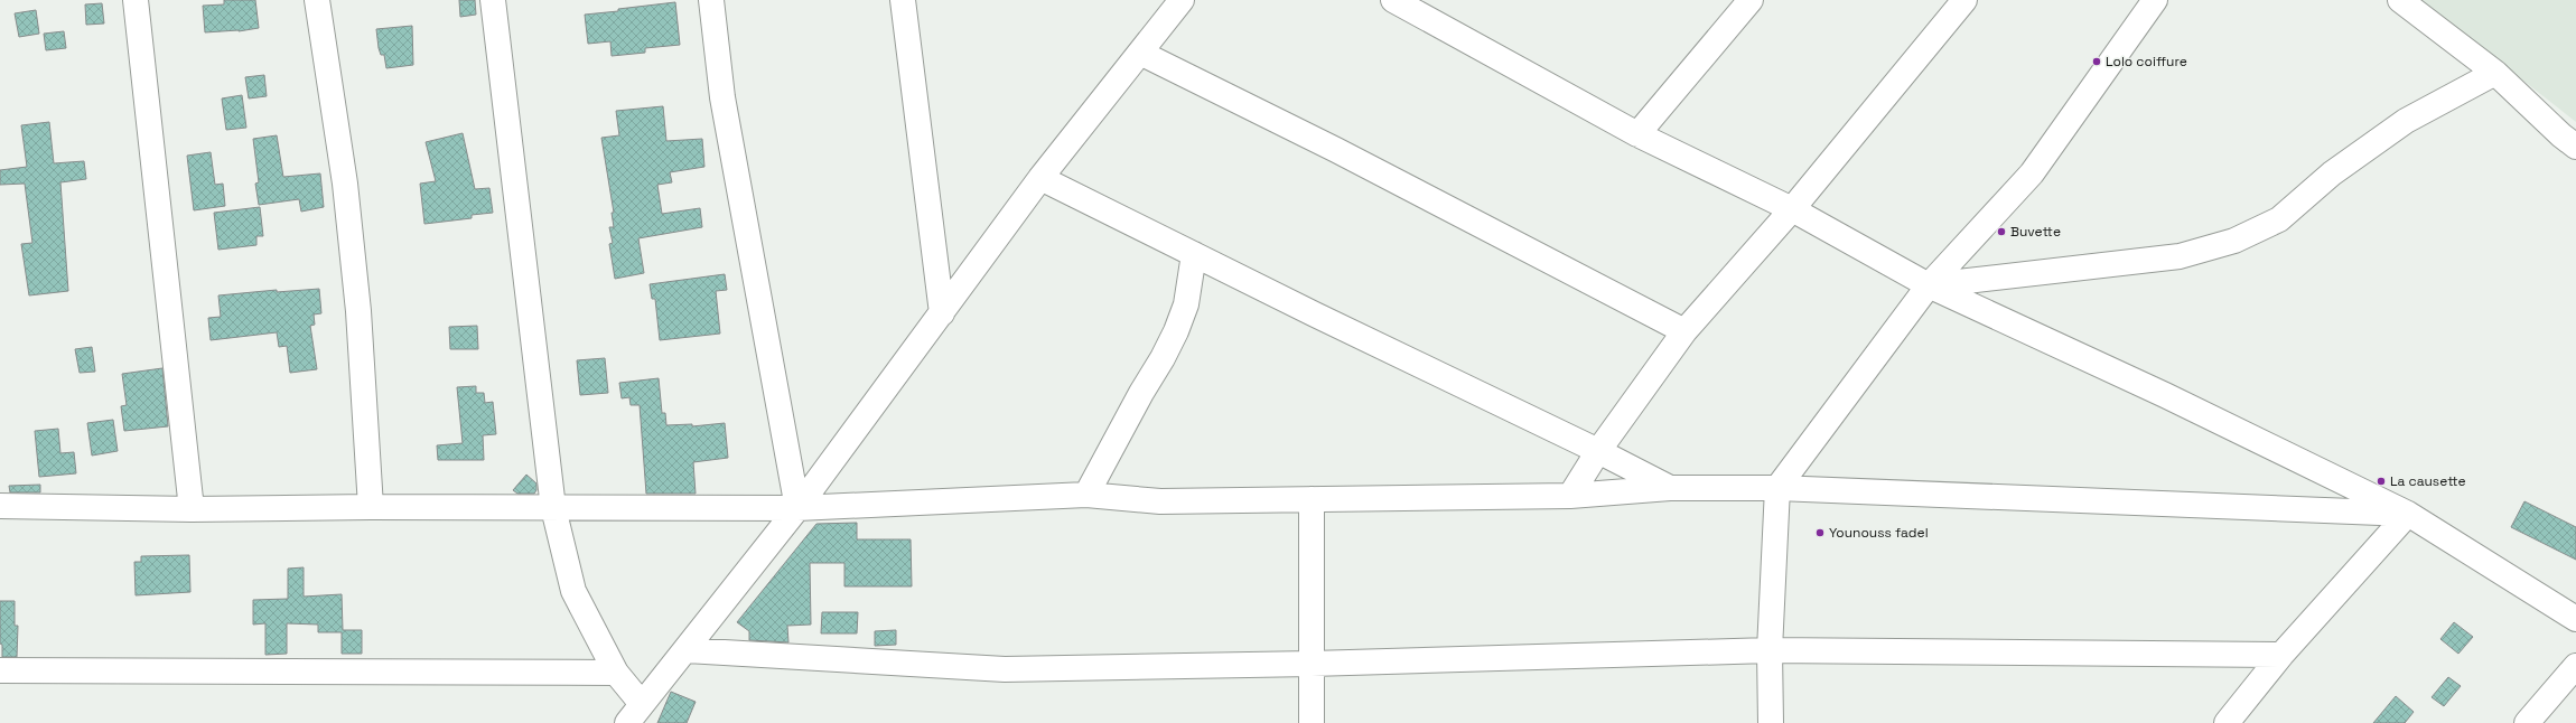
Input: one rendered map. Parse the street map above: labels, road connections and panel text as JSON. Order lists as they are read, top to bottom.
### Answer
{
  "places": [
    "Lolo coiffure",
    "Buvette",
    "La causette",
    "Younouss fadel"
  ]
}
